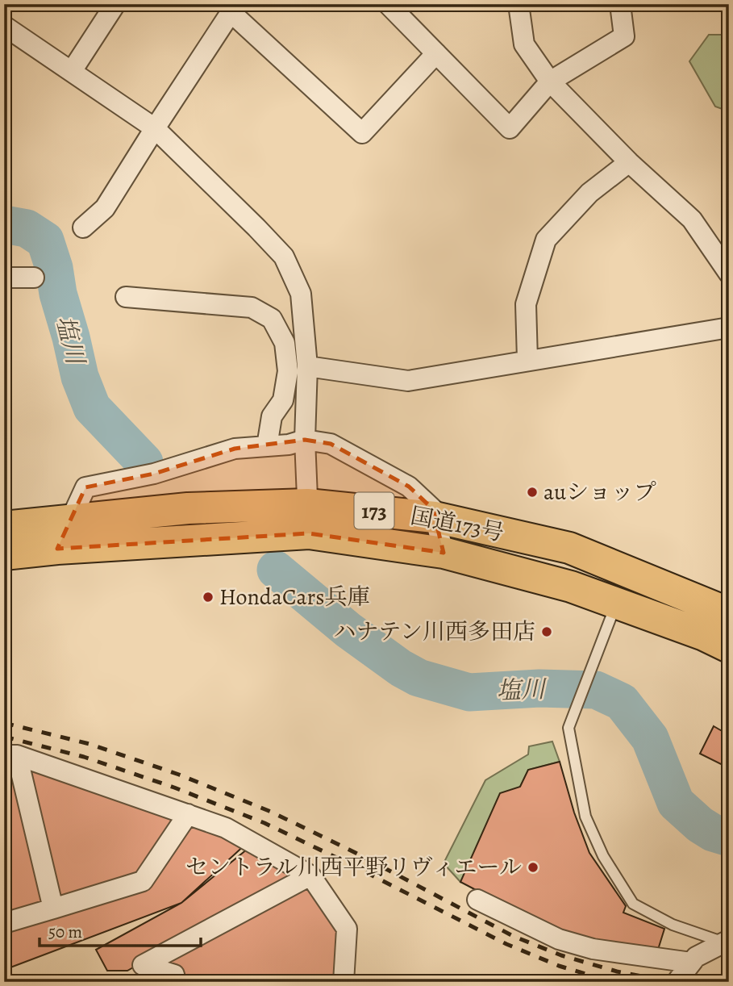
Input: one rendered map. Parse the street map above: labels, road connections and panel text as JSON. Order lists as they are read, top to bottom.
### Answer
{
  "streets": {
    "highway": ["173", "国道173号"]
  },
  "water": ["塩川"],
  "places": [
    "auショップ",
    "HondaCars兵庫",
    "ハナテン川西多田店",
    "セントラル川西平野リヴィエール"
  ],
  "scale_bar": "50 m"
}
